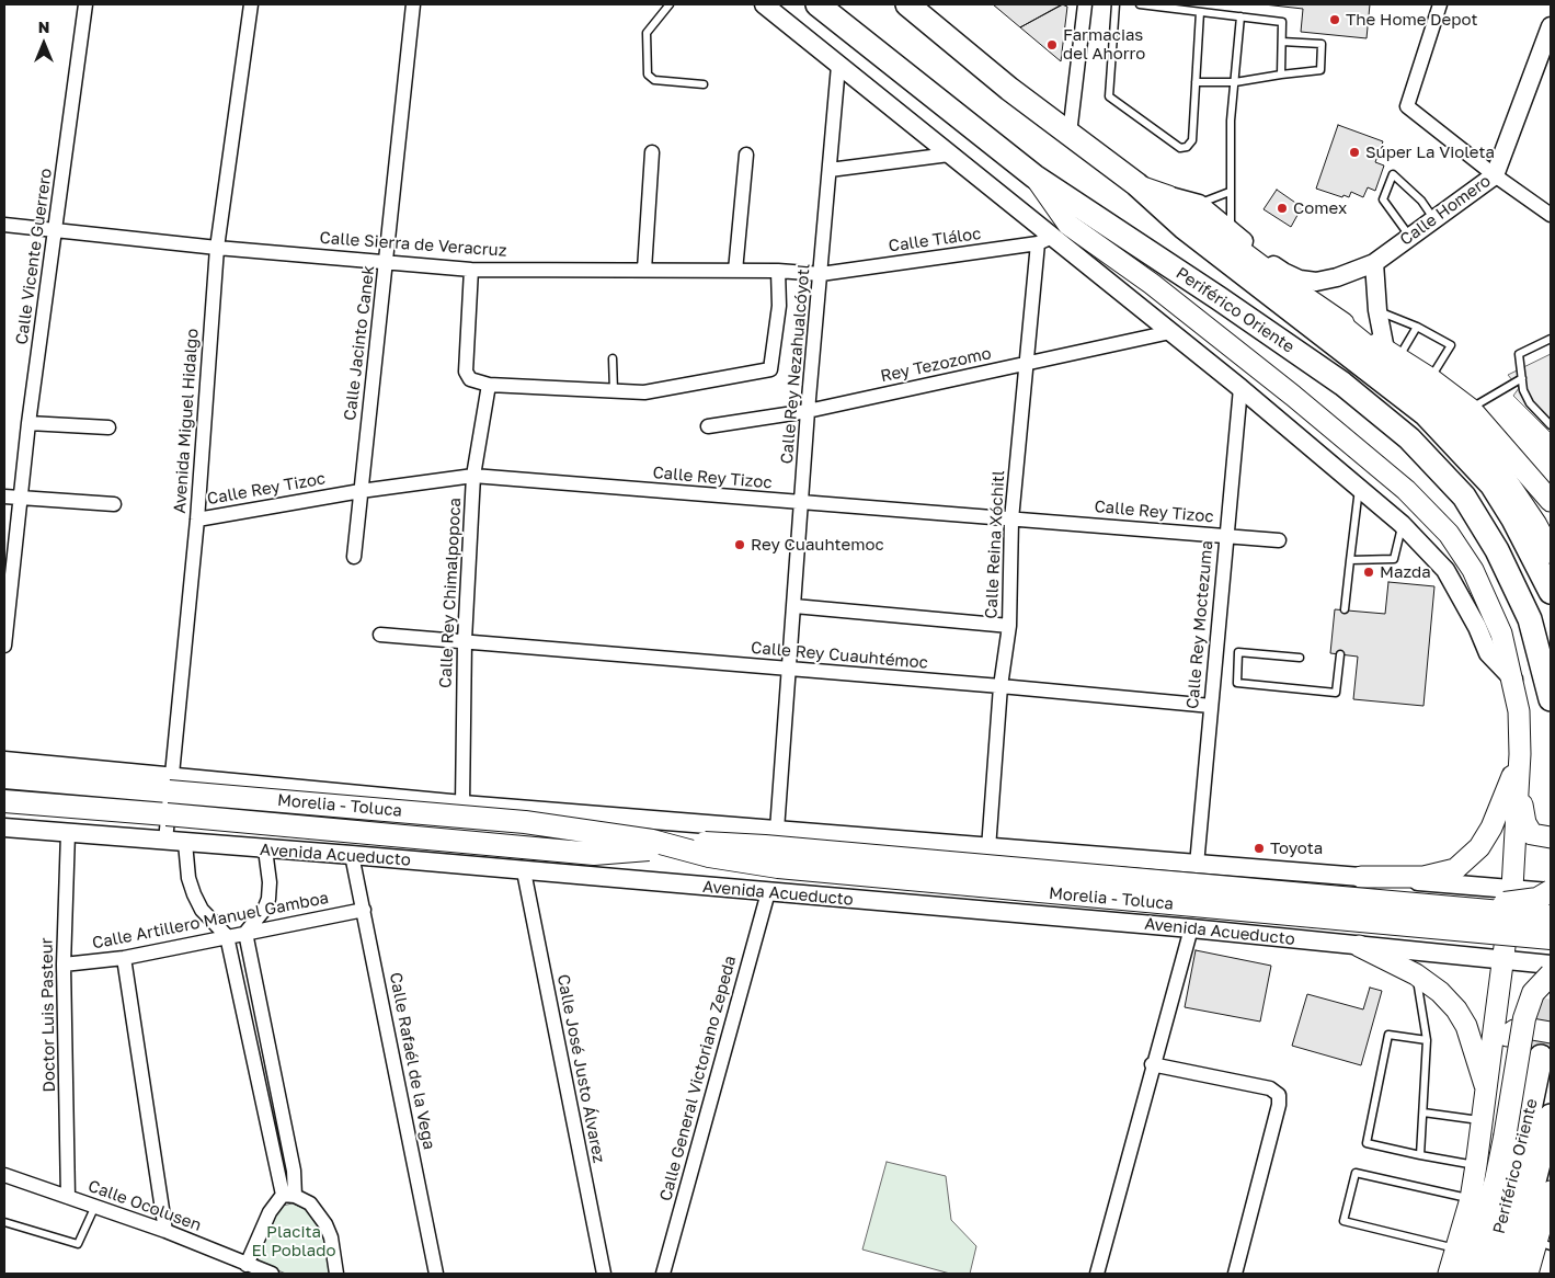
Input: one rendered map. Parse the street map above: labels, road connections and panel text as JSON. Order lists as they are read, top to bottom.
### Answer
{
  "streets": {
    "highway": ["Periférico Oriente"],
    "main road": ["Morelia - Toluca"],
    "street": [
      "Calle Homero",
      "Calle Tláloc",
      "Calle Sierra de Veracruz",
      "Calle Vicente Guerrero",
      "Calle Jacinto Canek",
      "Calle Rey Nezahualcóyotl",
      "Rey Tezozomo",
      "Avenida Miguel Hidalgo",
      "Calle Rey Tizoc",
      "Calle Reina Xóchitl",
      "Calle Rey Chimalpopoca",
      "Calle Rey Moctezuma",
      "Calle Rey Cuauhtémoc",
      "Avenida Acueducto",
      "Calle Artillero Manuel Gamboa",
      "Doctor Luis Pasteur",
      "Calle Rafaél de la Vega",
      "Calle José Justo Álvarez",
      "Calle General Victoriano Zepeda",
      "Calle Ocolusen"
    ]
  },
  "crossings": [
    ["Calle Tláloc", "Calle Sierra de Veracruz"],
    ["Calle Tláloc", "Calle Rey Nezahualcóyotl"],
    ["Calle Tláloc", "Calle Reina Xóchitl"],
    ["Calle Sierra de Veracruz", "Calle Vicente Guerrero"],
    ["Calle Sierra de Veracruz", "Calle Jacinto Canek"],
    ["Calle Sierra de Veracruz", "Calle Rey Nezahualcóyotl"],
    ["Calle Sierra de Veracruz", "Avenida Miguel Hidalgo"],
    ["Calle Jacinto Canek", "Calle Rey Tizoc"],
    ["Calle Rey Nezahualcóyotl", "Rey Tezozomo"],
    ["Calle Rey Nezahualcóyotl", "Calle Rey Tizoc"],
    ["Calle Rey Nezahualcóyotl", "Calle Rey Cuauhtémoc"],
    ["Rey Tezozomo", "Calle Reina Xóchitl"],
    ["Avenida Miguel Hidalgo", "Calle Rey Tizoc"],
    ["Avenida Miguel Hidalgo", "Morelia - Toluca"],
    ["Avenida Miguel Hidalgo", "Avenida Acueducto"],
    ["Calle Rey Tizoc", "Calle Reina Xóchitl"],
    ["Calle Rey Tizoc", "Calle Rey Chimalpopoca"],
    ["Calle Rey Tizoc", "Calle Rey Moctezuma"],
    ["Calle Reina Xóchitl", "Calle Rey Cuauhtémoc"],
    ["Calle Rey Chimalpopoca", "Calle Rey Cuauhtémoc"],
    ["Calle Rey Moctezuma", "Calle Rey Cuauhtémoc"],
    ["Avenida Acueducto", "Doctor Luis Pasteur"],
    ["Avenida Acueducto", "Calle Rafaél de la Vega"],
    ["Avenida Acueducto", "Calle José Justo Álvarez"],
    ["Avenida Acueducto", "Calle General Victoriano Zepeda"],
    ["Calle Artillero Manuel Gamboa", "Doctor Luis Pasteur"],
    ["Calle Artillero Manuel Gamboa", "Calle Rafaél de la Vega"],
    ["Doctor Luis Pasteur", "Calle Ocolusen"]
  ],
  "parks": ["Placita El Poblado"],
  "places": [
    "The Home Depot",
    "Farmacias del Ahorro",
    "Súper La Violeta",
    "Comex",
    "Rey Cuauhtemoc",
    "Mazda",
    "Toyota"
  ],
  "north": "top"
}
